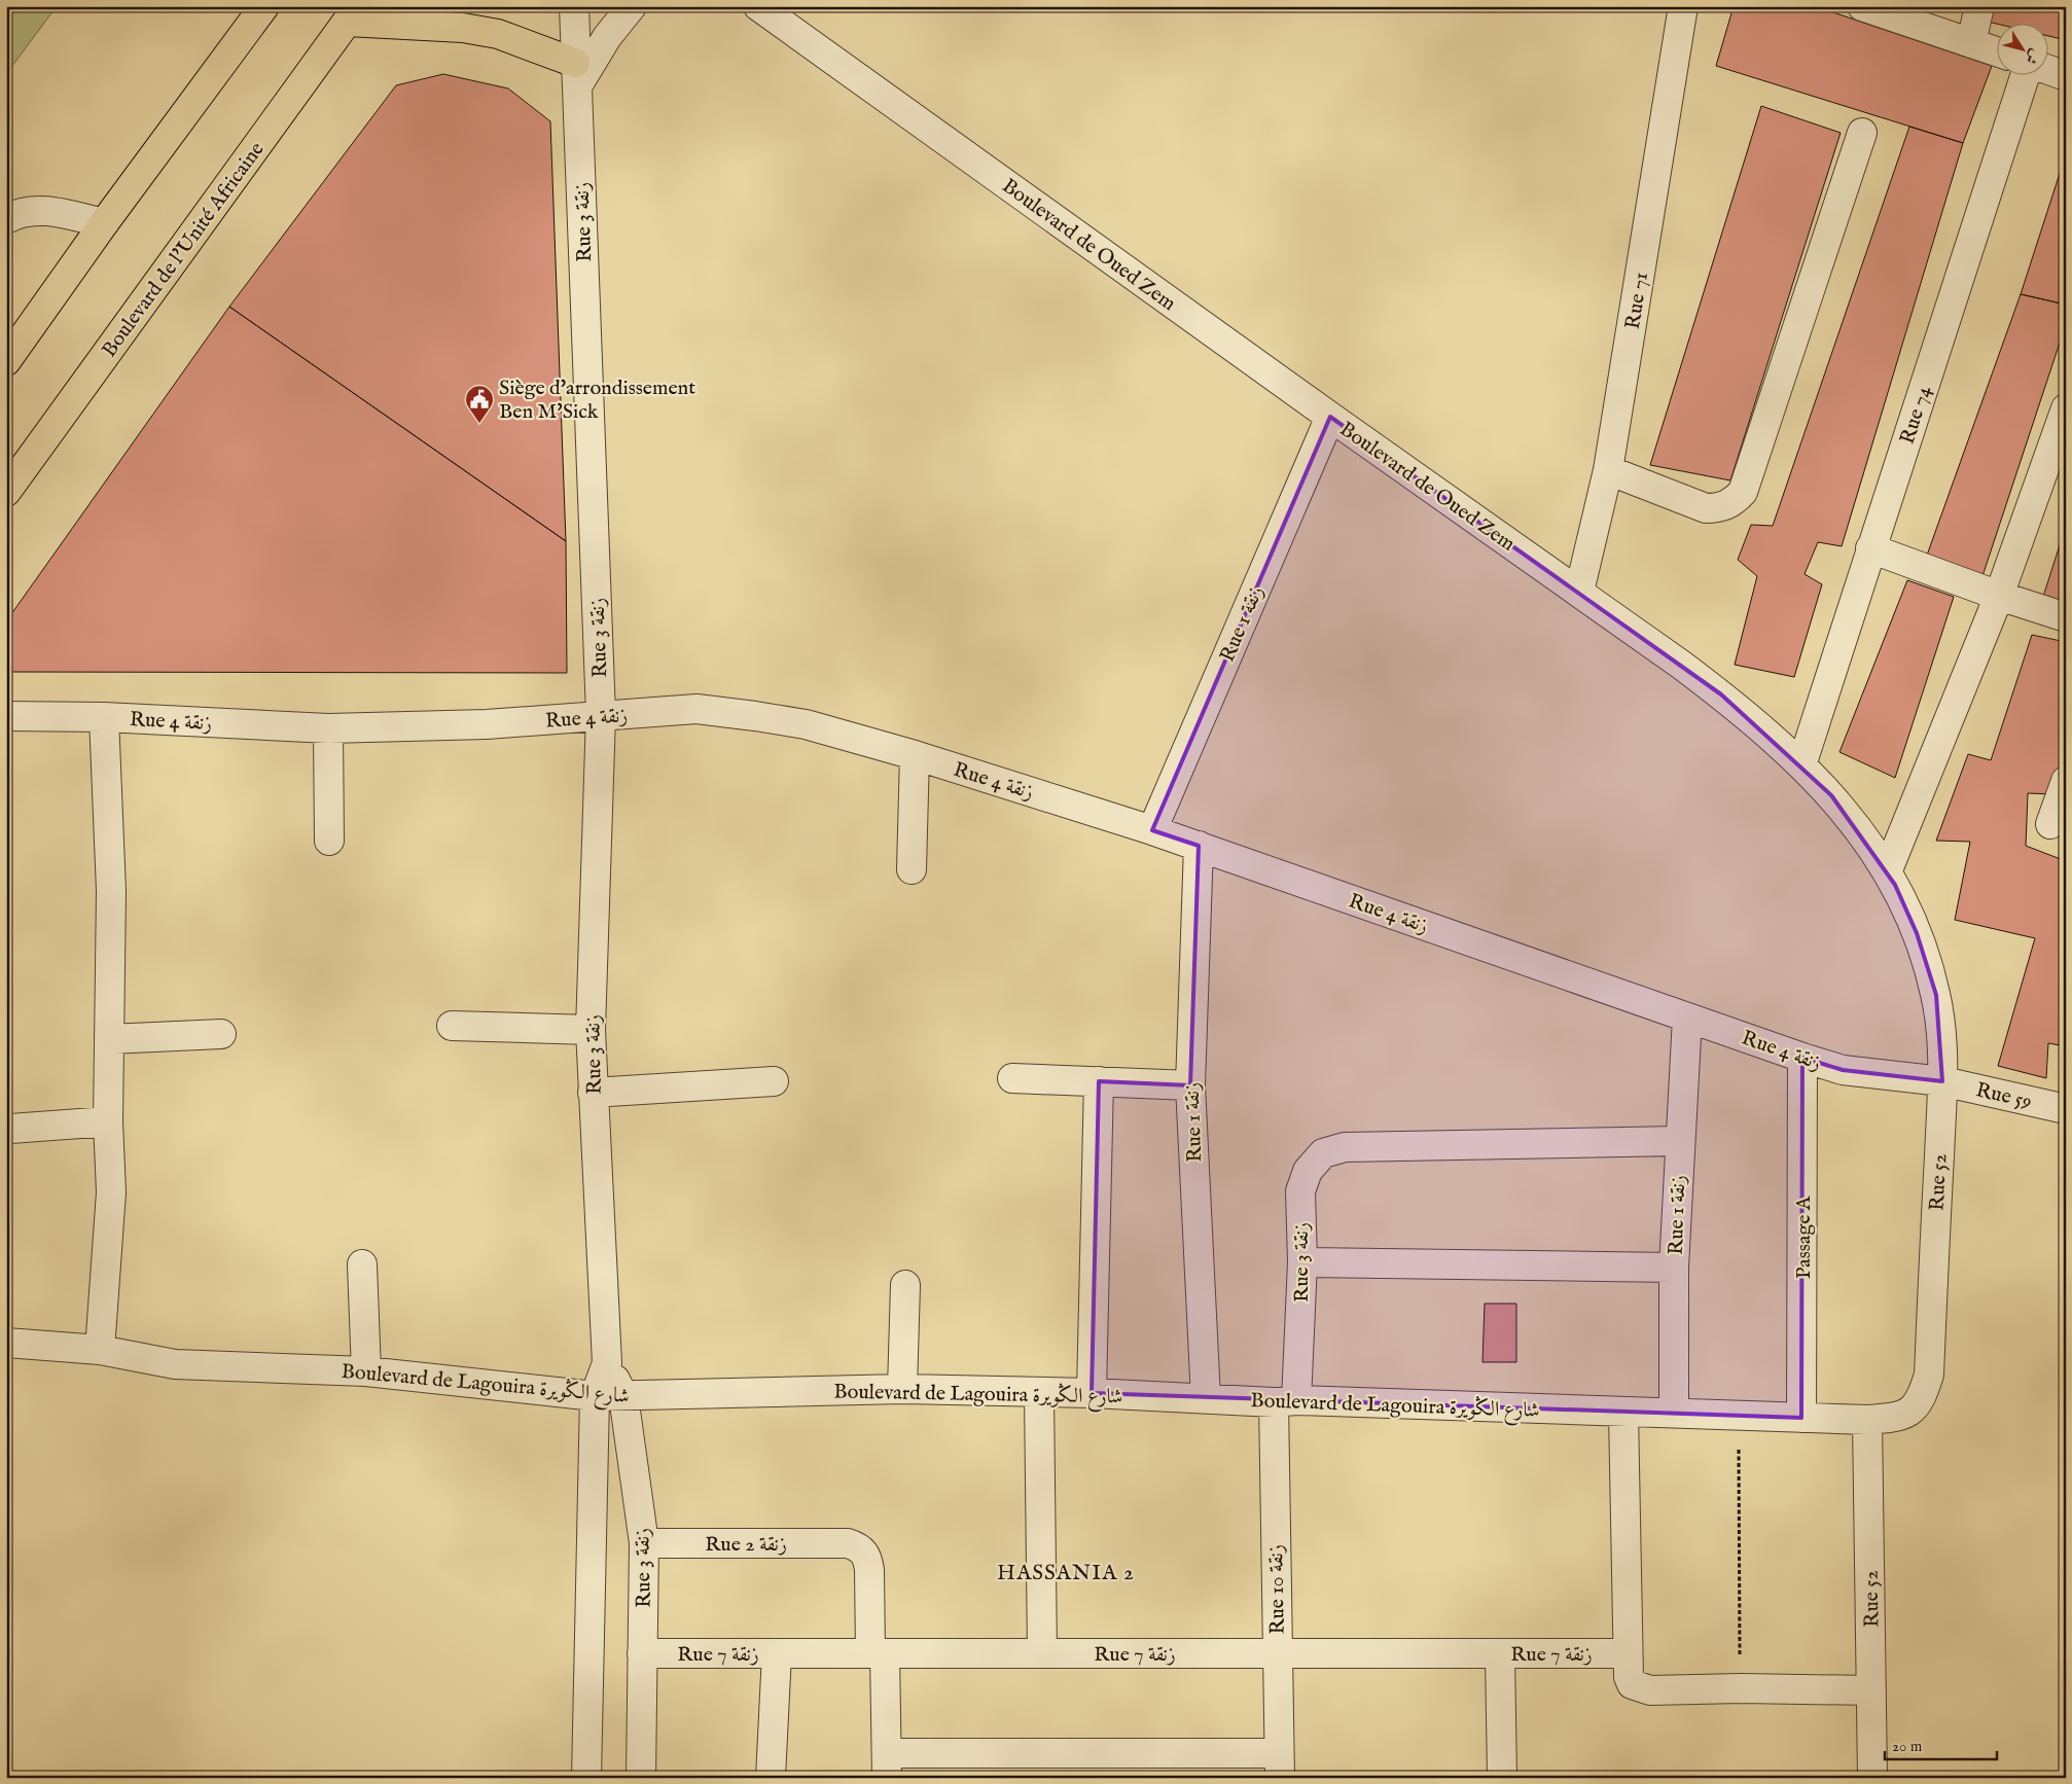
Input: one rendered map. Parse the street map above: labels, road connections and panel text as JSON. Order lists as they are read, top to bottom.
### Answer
{
  "streets": {
    "main road": ["Boulevard de l'Unité Africaine"],
    "street": [
      "Rue 3 زنقة",
      "Boulevard de Oued Zem",
      "Rue 71",
      "Rue 74",
      "Rue 1 زنقة",
      "Rue 4 زنقة",
      "Rue 59",
      "Rue 52",
      "Passage A",
      "Boulevard de Lagouira شارع الڭويرة",
      "Rue 2 زنقة",
      "Rue 10 زنقة",
      "Rue 7 زنقة"
    ]
  },
  "crossings": [
    ["Rue 3 زنقة", "Rue 1 زنقة"],
    ["Rue 3 زنقة", "Rue 4 زنقة"],
    ["Rue 3 زنقة", "Boulevard de Lagouira شارع الڭويرة"],
    ["Rue 3 زنقة", "Rue 2 زنقة"],
    ["Rue 3 زنقة", "Rue 10 زنقة"],
    ["Rue 3 زنقة", "Rue 7 زنقة"],
    ["Boulevard de Oued Zem", "Rue 71"],
    ["Boulevard de Oued Zem", "Rue 74"],
    ["Boulevard de Oued Zem", "Rue 1 زنقة"],
    ["Boulevard de Oued Zem", "Rue 4 زنقة"],
    ["Boulevard de Oued Zem", "Rue 59"],
    ["Boulevard de Oued Zem", "Rue 52"],
    ["Rue 1 زنقة", "Rue 4 زنقة"],
    ["Rue 1 زنقة", "Boulevard de Lagouira شارع الڭويرة"],
    ["Rue 4 زنقة", "Rue 59"],
    ["Rue 4 زنقة", "Rue 52"],
    ["Rue 4 زنقة", "Passage A"],
    ["Rue 59", "Rue 52"],
    ["Rue 52", "Boulevard de Lagouira شارع الڭويرة"],
    ["Passage A", "Boulevard de Lagouira شارع الڭويرة"],
    ["Boulevard de Lagouira شارع الڭويرة", "Rue 10 زنقة"],
    ["Rue 2 زنقة", "Rue 7 زنقة"],
    ["Rue 10 زنقة", "Rue 7 زنقة"]
  ],
  "districts": ["HASSANIA 2"],
  "places": {
    "public building": ["Siège d'arrondissement Ben M'Sick"]
  },
  "scale_bar": "20 m",
  "north": "bottom right"
}
